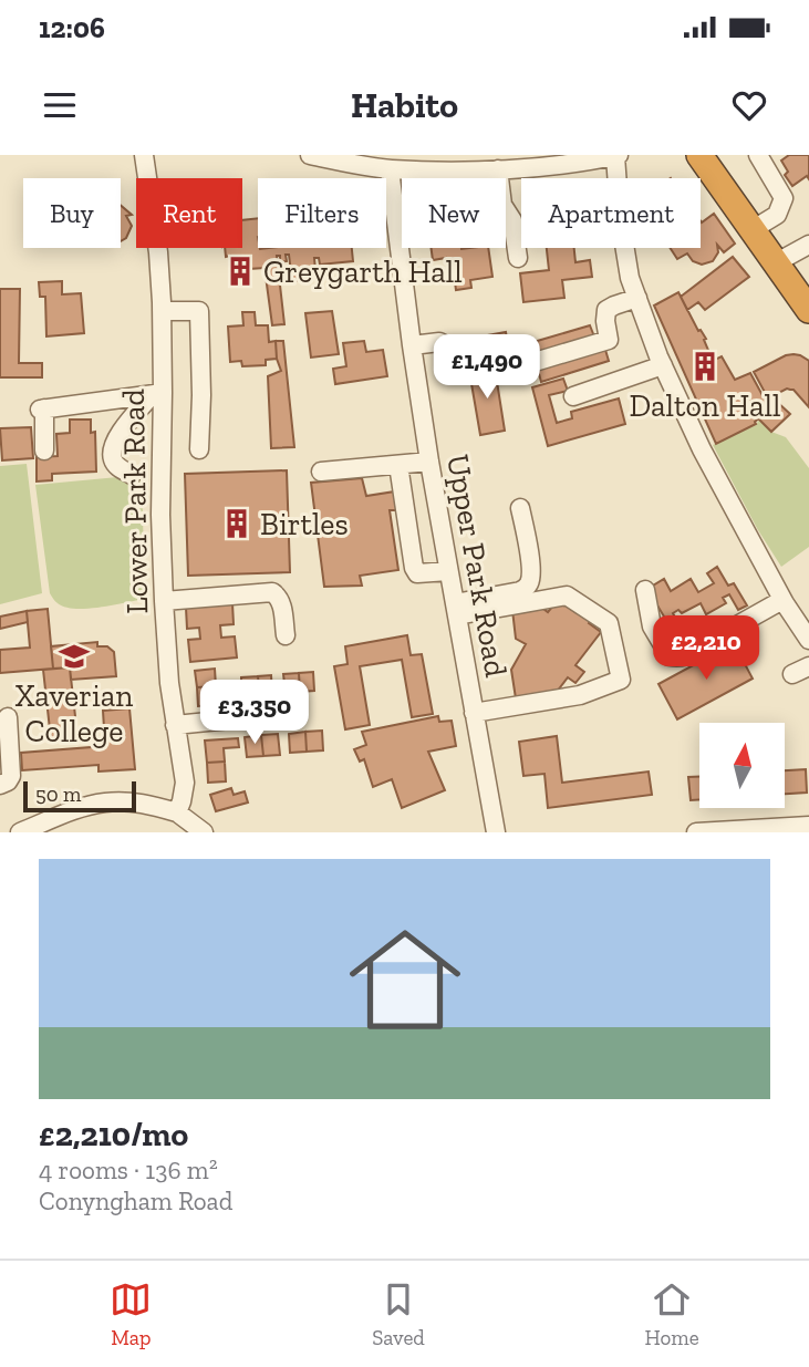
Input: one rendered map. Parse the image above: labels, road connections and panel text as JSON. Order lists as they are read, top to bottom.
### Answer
{
  "streets": {
    "street": ["Lower Park Road", "Upper Park Road"]
  },
  "places": {
    "building": ["Greygarth Hall", "Dalton Hall", "Birtles"],
    "school or university": ["Xaverian College"]
  },
  "scale_bar": "50 m",
  "north": "top",
  "page": {
    "status": "12:06",
    "header": "Habito",
    "chip": [
      "Buy",
      "Rent",
      "Filters",
      "New",
      "Apartment"
    ],
    "price": ["£1,490", "£2,210", "£3,350"],
    "scale": "50 m",
    "list": [
      {
        "name": "£2,210/mo",
        "note": "4 rooms · 136 m² · Conyngham Road"
      }
    ],
    "tabs": ["Map", "Saved", "Home"]
  }
}
